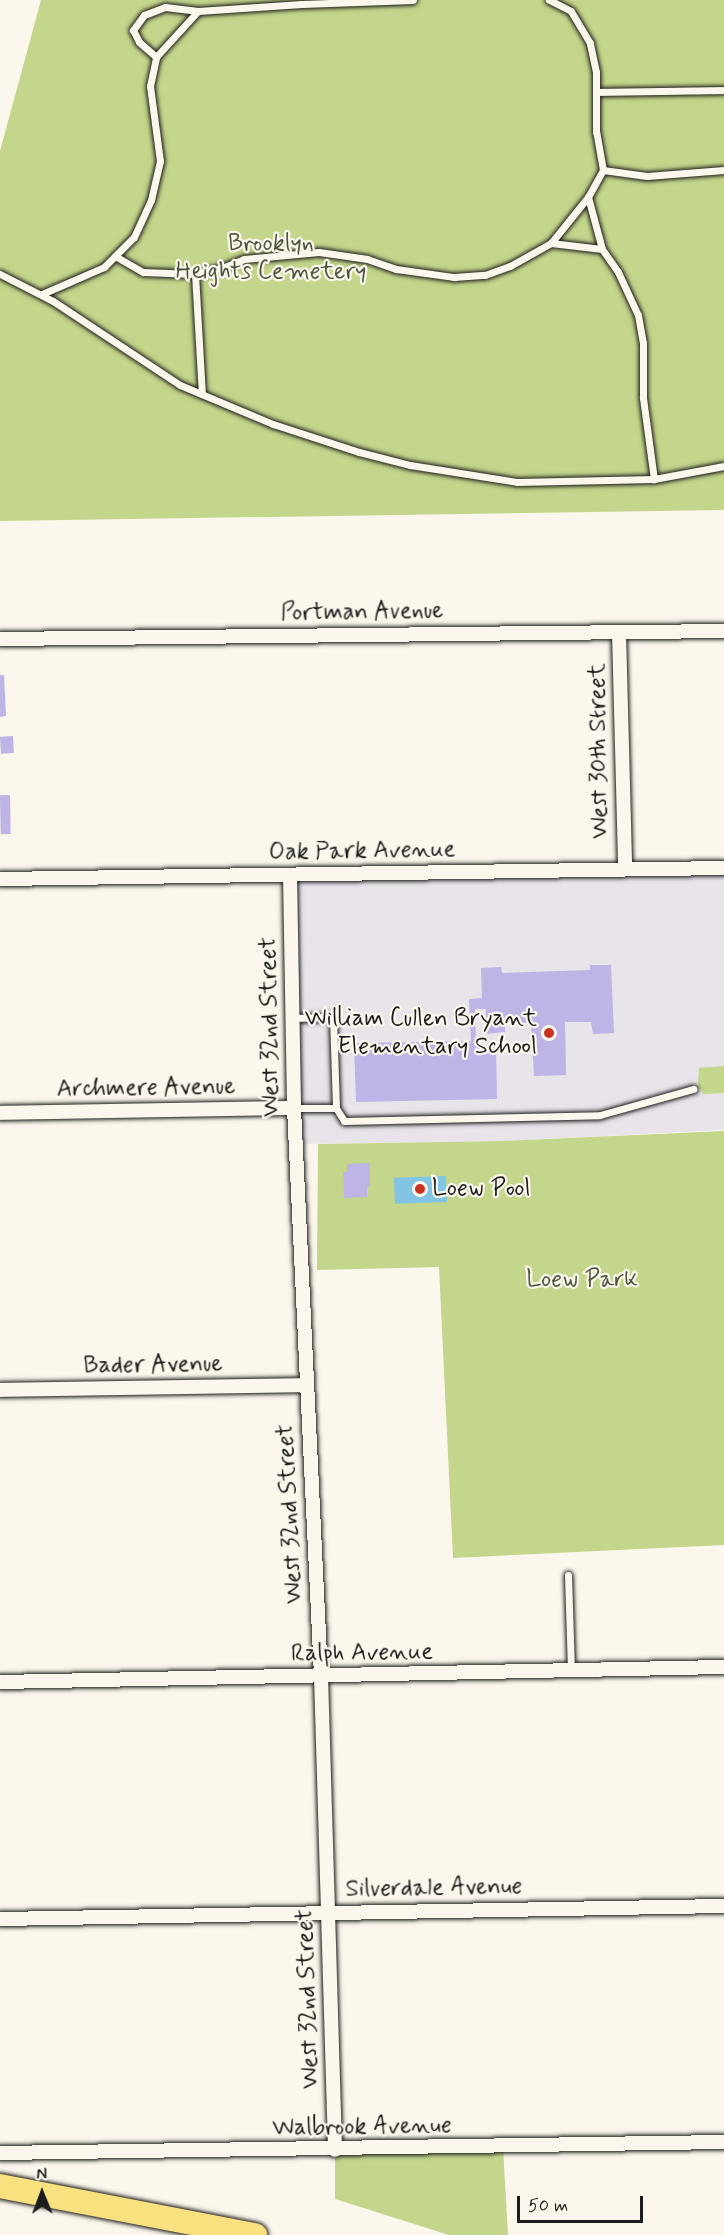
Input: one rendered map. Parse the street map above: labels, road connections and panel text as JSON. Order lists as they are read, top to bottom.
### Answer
{
  "streets": {
    "street": [
      "Portman Avenue",
      "West 30th Street",
      "Oak Park Avenue",
      "West 32nd Street",
      "Archmere Avenue",
      "Bader Avenue",
      "Ralph Avenue",
      "Silverdale Avenue",
      "Walbrook Avenue"
    ]
  },
  "crossings": [
    ["Portman Avenue", "West 30th Street"],
    ["West 30th Street", "Oak Park Avenue"],
    ["Oak Park Avenue", "West 32nd Street"],
    ["West 32nd Street", "Archmere Avenue"],
    ["West 32nd Street", "Bader Avenue"],
    ["West 32nd Street", "Ralph Avenue"],
    ["West 32nd Street", "Silverdale Avenue"],
    ["West 32nd Street", "Walbrook Avenue"]
  ],
  "parks": ["Brooklyn Heights Cemetery", "Loew Park"],
  "places": ["William Cullen Bryant Elementary School", "Loew Pool"],
  "scale_bar": "50 m",
  "north": "top"
}
